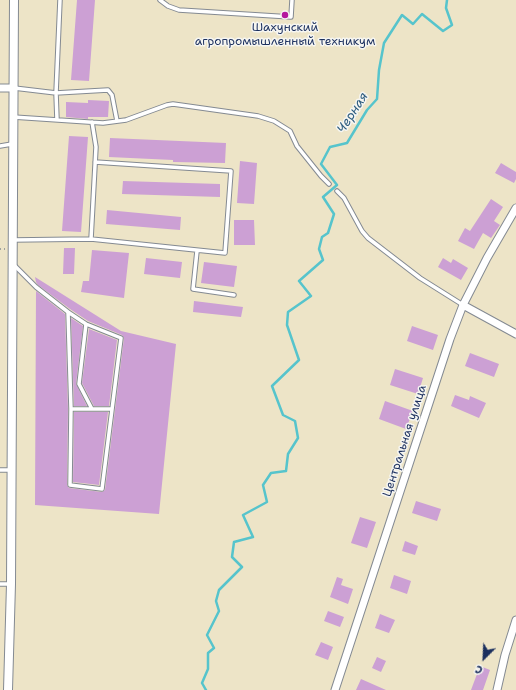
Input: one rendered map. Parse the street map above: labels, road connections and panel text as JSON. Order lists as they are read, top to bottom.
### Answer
{
  "streets": {
    "street": ["Центральная улица"]
  },
  "water": ["Черная"],
  "places": ["Шахунский агропромышленный техникум"],
  "north": "bottom left"
}
